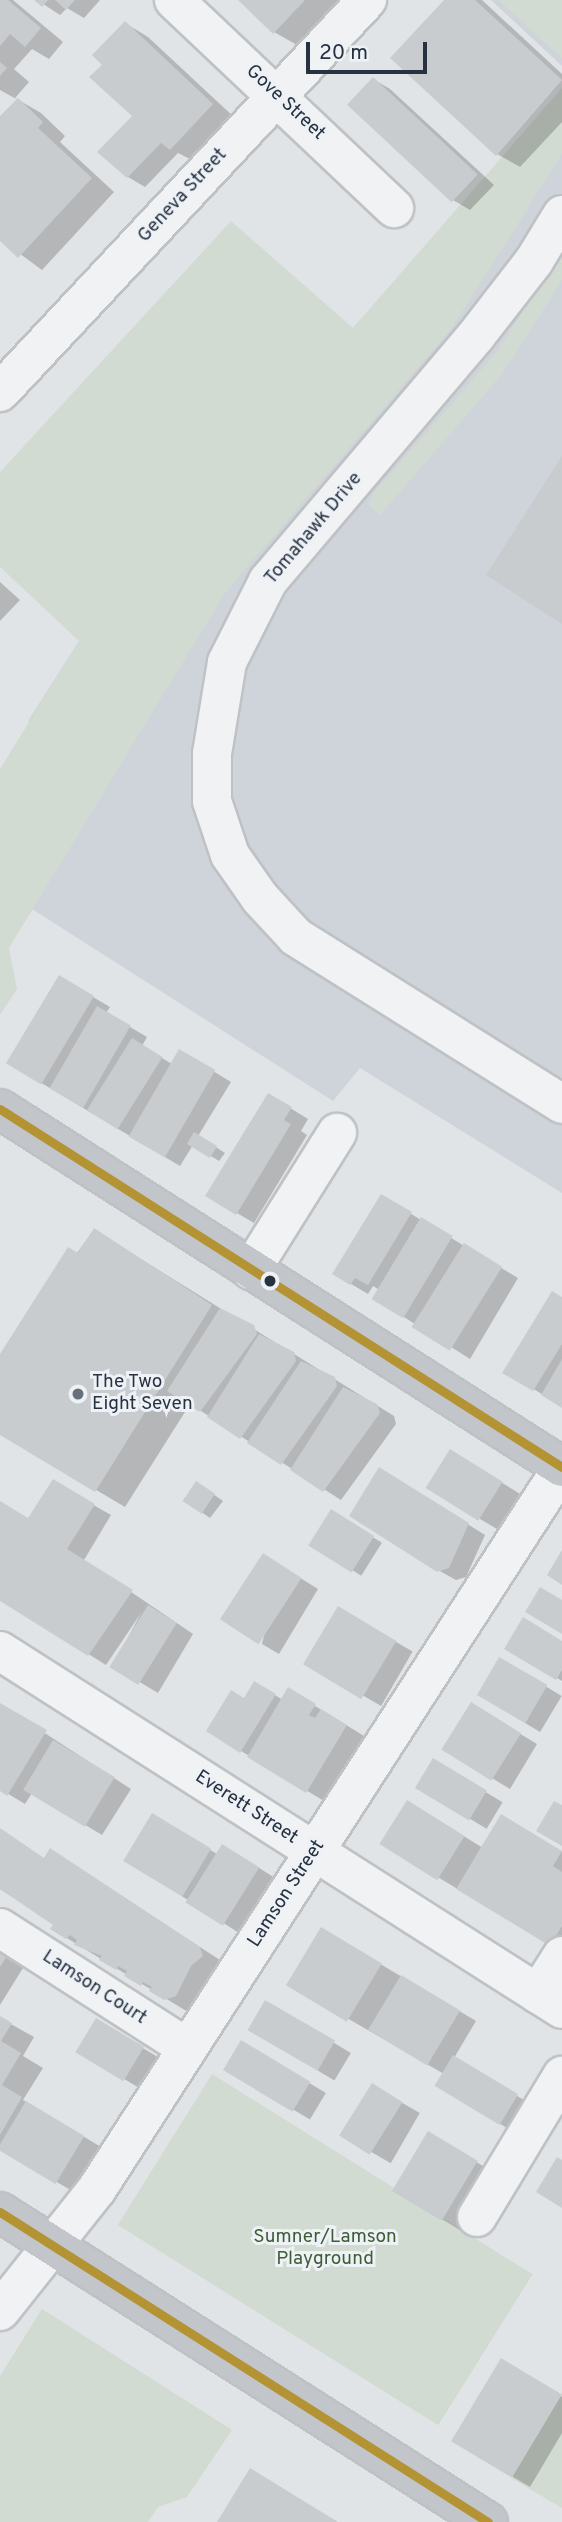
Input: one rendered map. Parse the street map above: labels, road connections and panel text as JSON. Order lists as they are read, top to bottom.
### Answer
{
  "streets": {
    "street": [
      "Gove Street",
      "Geneva Street",
      "Tomahawk Drive",
      "Everett Street",
      "Lamson Street",
      "Lamson Court"
    ]
  },
  "crossings": [
    ["Gove Street", "Geneva Street"],
    ["Everett Street", "Lamson Street"],
    ["Lamson Street", "Lamson Court"]
  ],
  "parks": ["Sumner/Lamson Playground"],
  "places": ["The Two Eight Seven"],
  "scale_bar": "20 m"
}
